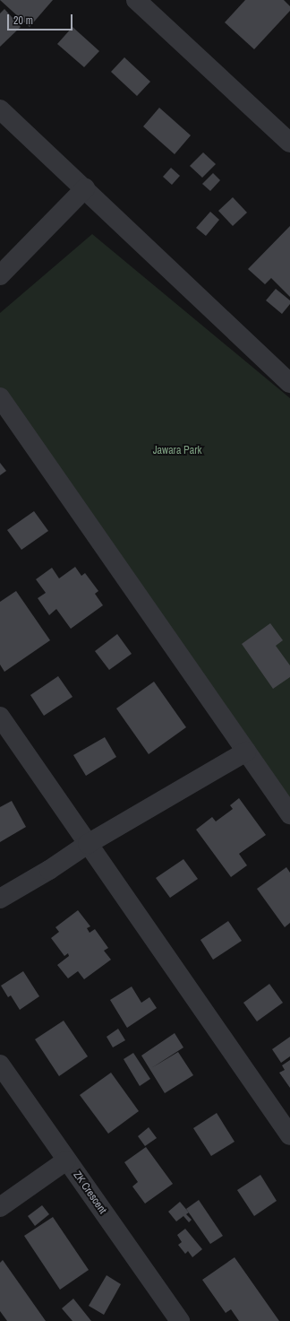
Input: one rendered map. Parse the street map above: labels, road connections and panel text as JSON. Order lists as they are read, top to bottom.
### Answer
{
  "streets": {
    "street": ["ZK Crescent"]
  },
  "parks": ["Jawara Park"],
  "scale_bar": "20 m"
}
